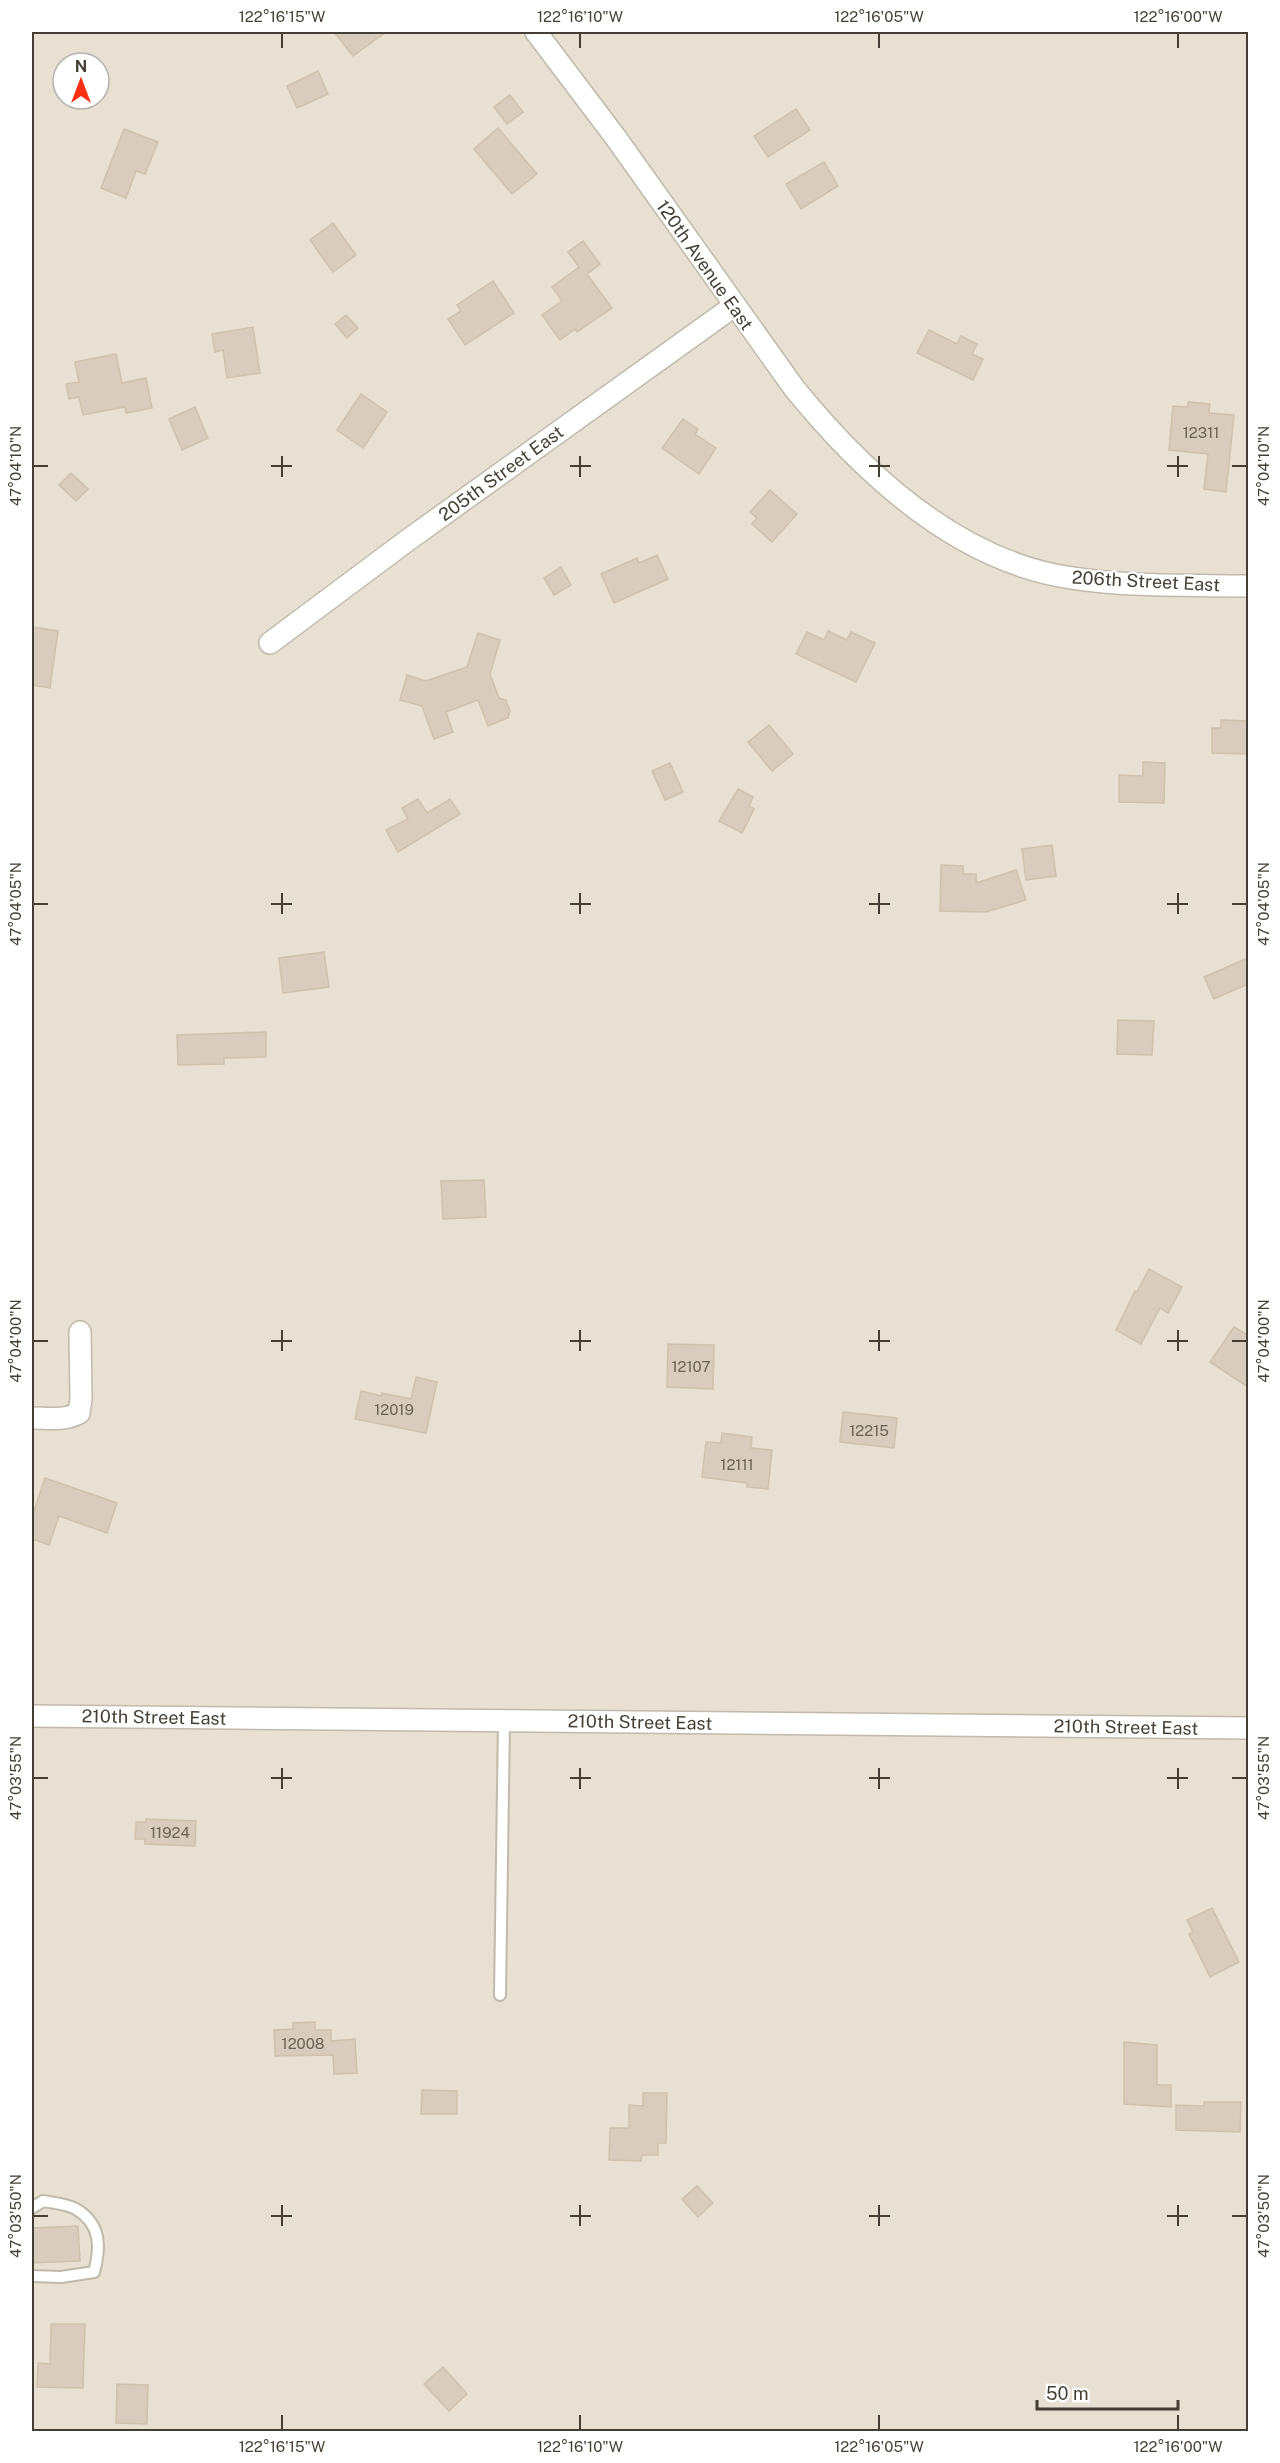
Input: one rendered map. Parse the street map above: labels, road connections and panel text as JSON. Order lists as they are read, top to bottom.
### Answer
{
  "streets": {
    "street": [
      "120th Avenue East",
      "205th Street East",
      "206th Street East",
      "210th Street East"
    ]
  },
  "crossings": [
    ["120th Avenue East", "205th Street East"],
    ["120th Avenue East", "206th Street East"]
  ],
  "house_numbers": [
    "12311",
    "12107",
    "12019",
    "12215",
    "12111",
    "11924",
    "12008"
  ],
  "scale_bar": "50 m",
  "north": "top",
  "coordinates": [
    "122°16'15\"W",
    "122°16'10\"W",
    "122°16'05\"W",
    "122°16'00\"W",
    "47°04'10\"N",
    "47°04'05\"N",
    "47°04'00\"N",
    "47°03'55\"N",
    "47°03'50\"N"
  ]
}
